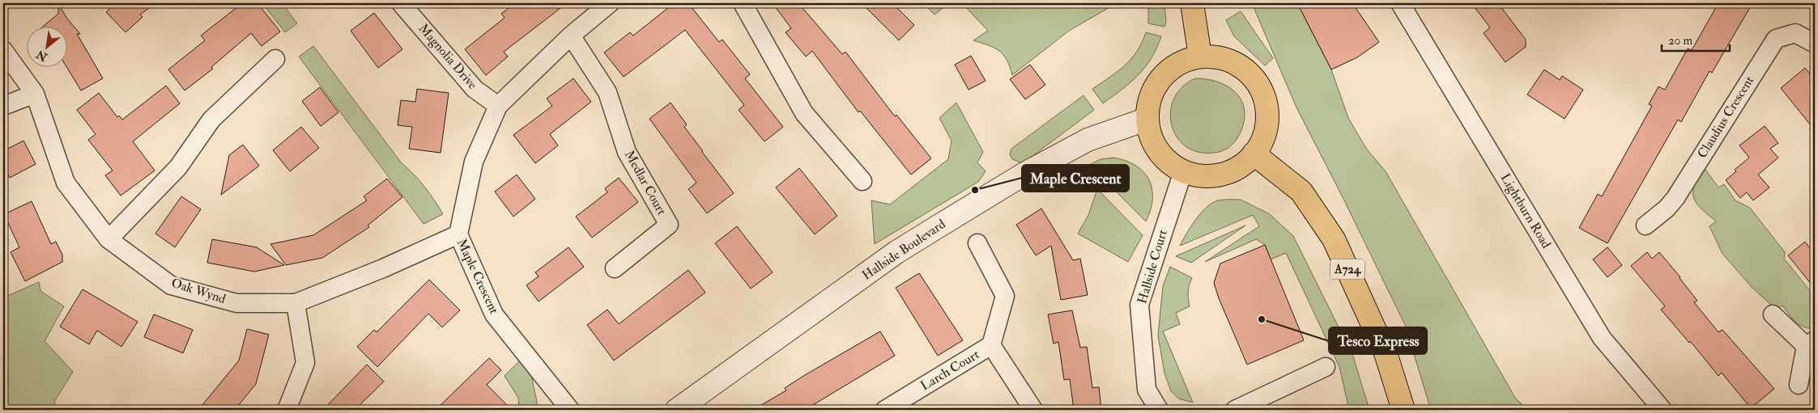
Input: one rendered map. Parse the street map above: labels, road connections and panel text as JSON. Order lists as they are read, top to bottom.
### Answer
{
  "streets": {
    "main road": ["A724"],
    "street": [
      "Magnolia Drive",
      "Claudius Crescent",
      "Medlar Court",
      "Lightburn Road",
      "Hallside Boulevard",
      "Hallside Court",
      "Maple Crescent",
      "Oak Wynd",
      "Larch Court"
    ]
  },
  "crossings": [
    ["Magnolia Drive", "Maple Crescent"],
    ["Medlar Court", "Maple Crescent"],
    ["Hallside Boulevard", "Hallside Court"],
    ["Hallside Boulevard", "A724"],
    ["Hallside Court", "A724"],
    ["Maple Crescent", "Oak Wynd"]
  ],
  "places": ["Maple Crescent", "Tesco Express"],
  "scale_bar": "20 m",
  "north": "bottom left"
}
